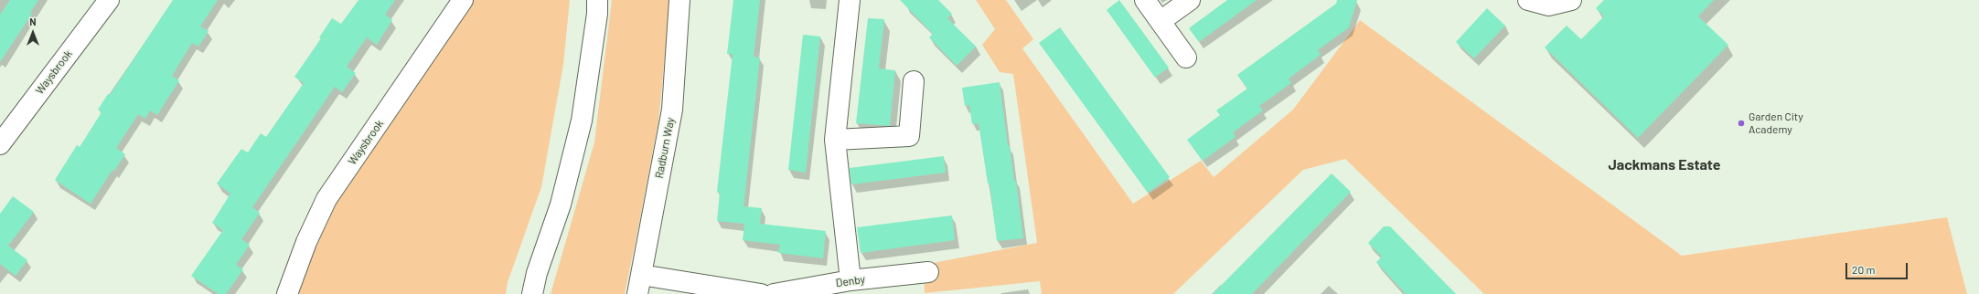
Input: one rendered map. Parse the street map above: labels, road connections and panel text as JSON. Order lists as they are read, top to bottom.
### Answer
{
  "streets": {
    "street": ["Waysbrook", "Radburn Way", "Denby"]
  },
  "districts": ["Jackmans Estate"],
  "places": ["Garden City Academy"],
  "scale_bar": "20 m",
  "north": "top"
}
